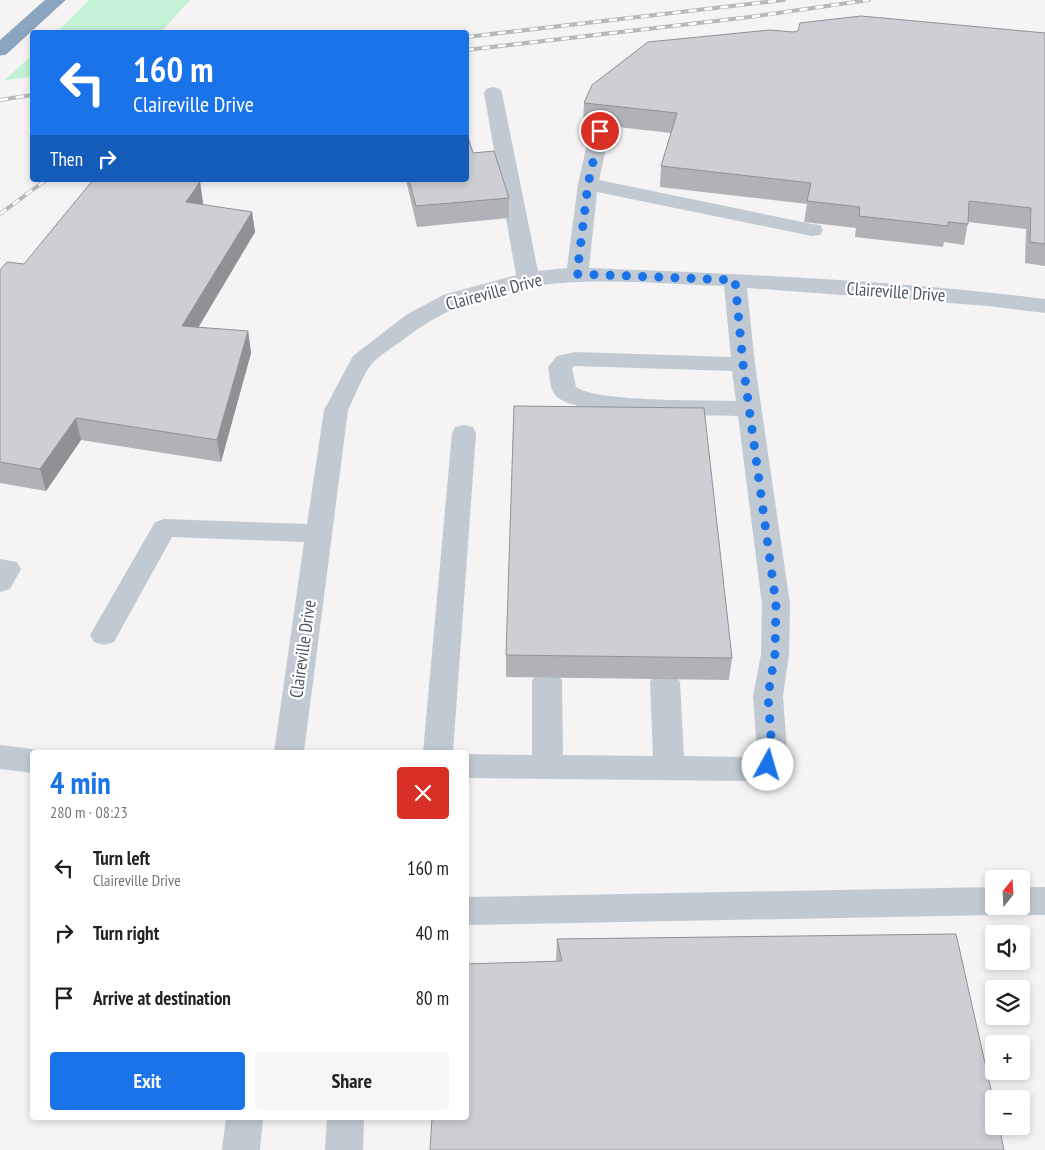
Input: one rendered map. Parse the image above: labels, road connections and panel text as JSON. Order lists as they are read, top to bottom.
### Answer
{
  "streets": {
    "street": ["Claireville Drive"]
  },
  "north": "top",
  "page": {
    "turn": ["160 m", "Claireville Drive"],
    "then": "Then",
    "heading": ["4 min", "280 m · 08:23"],
    "list": [
      {
        "name": "Turn left",
        "note": "Claireville Drive",
        "value": "160 m"
      },
      {
        "name": "Turn right",
        "value": "40 m"
      },
      {
        "name": "Arrive at destination",
        "value": "80 m"
      }
    ],
    "map_buttons": ["+", "−"],
    "buttons": ["Exit", "Share"]
  }
}
